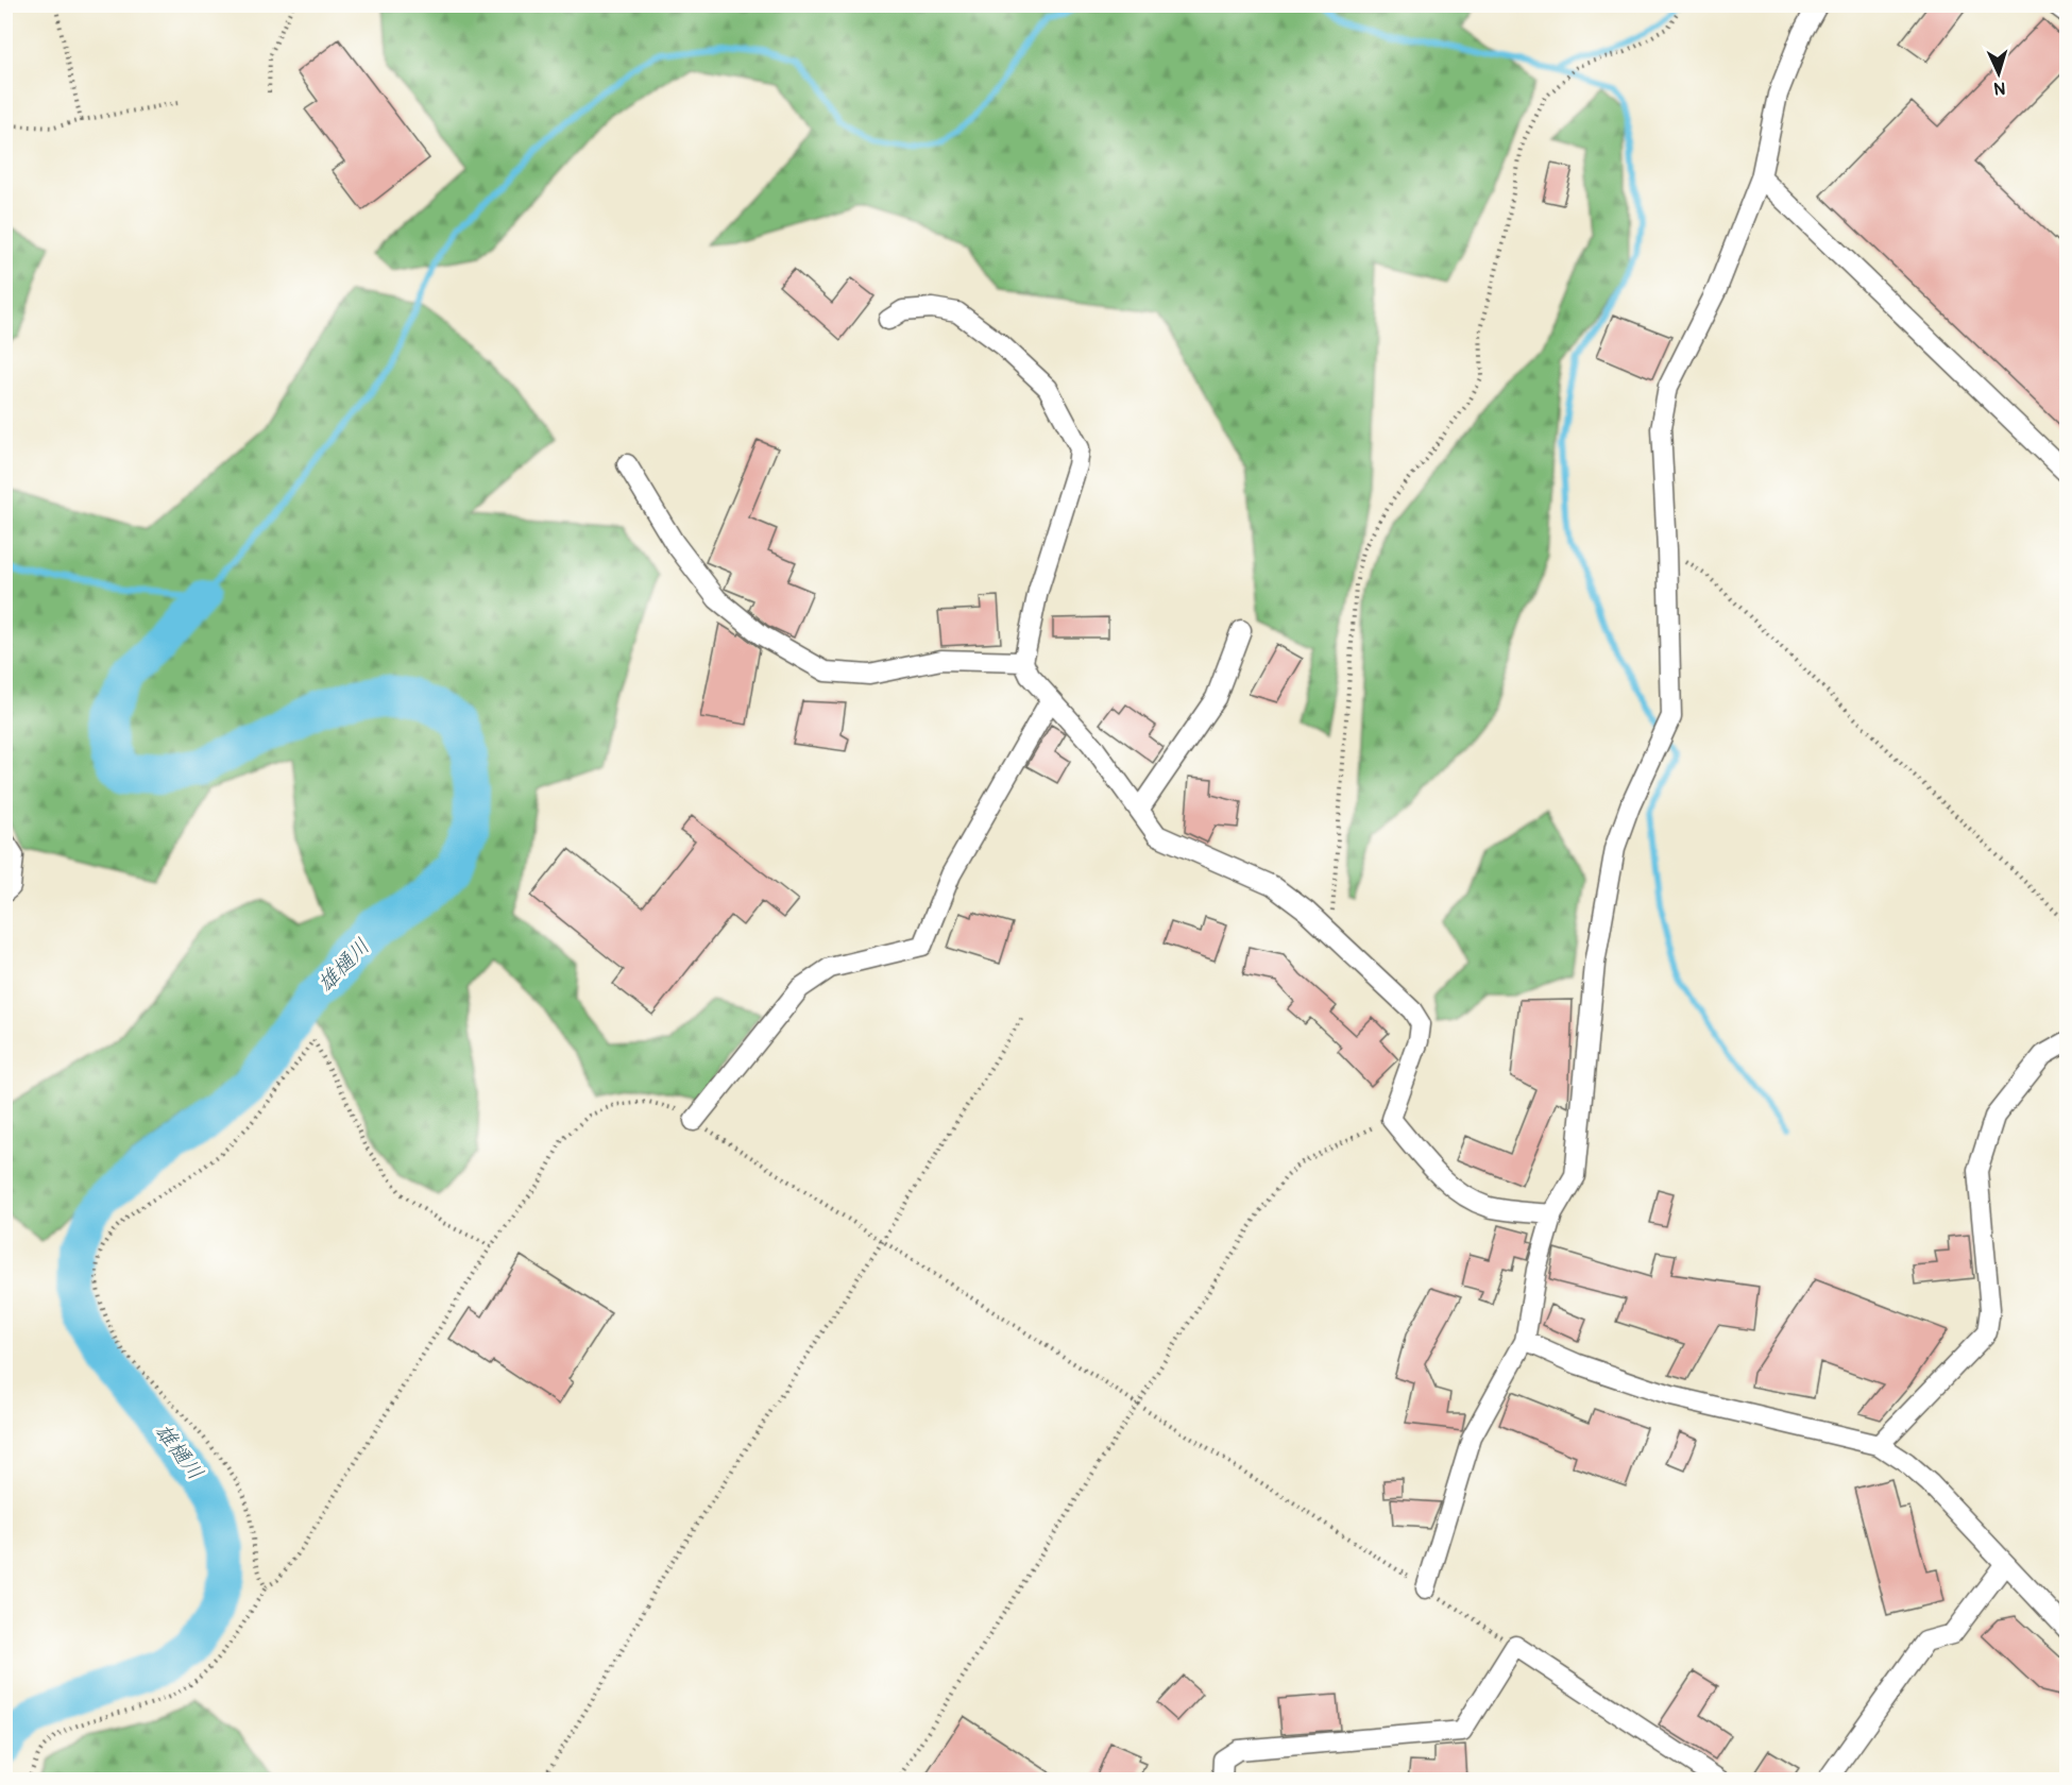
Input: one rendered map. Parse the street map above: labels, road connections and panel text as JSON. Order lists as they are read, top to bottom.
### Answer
{
  "water": ["雄樋川"],
  "north": "bottom"
}
